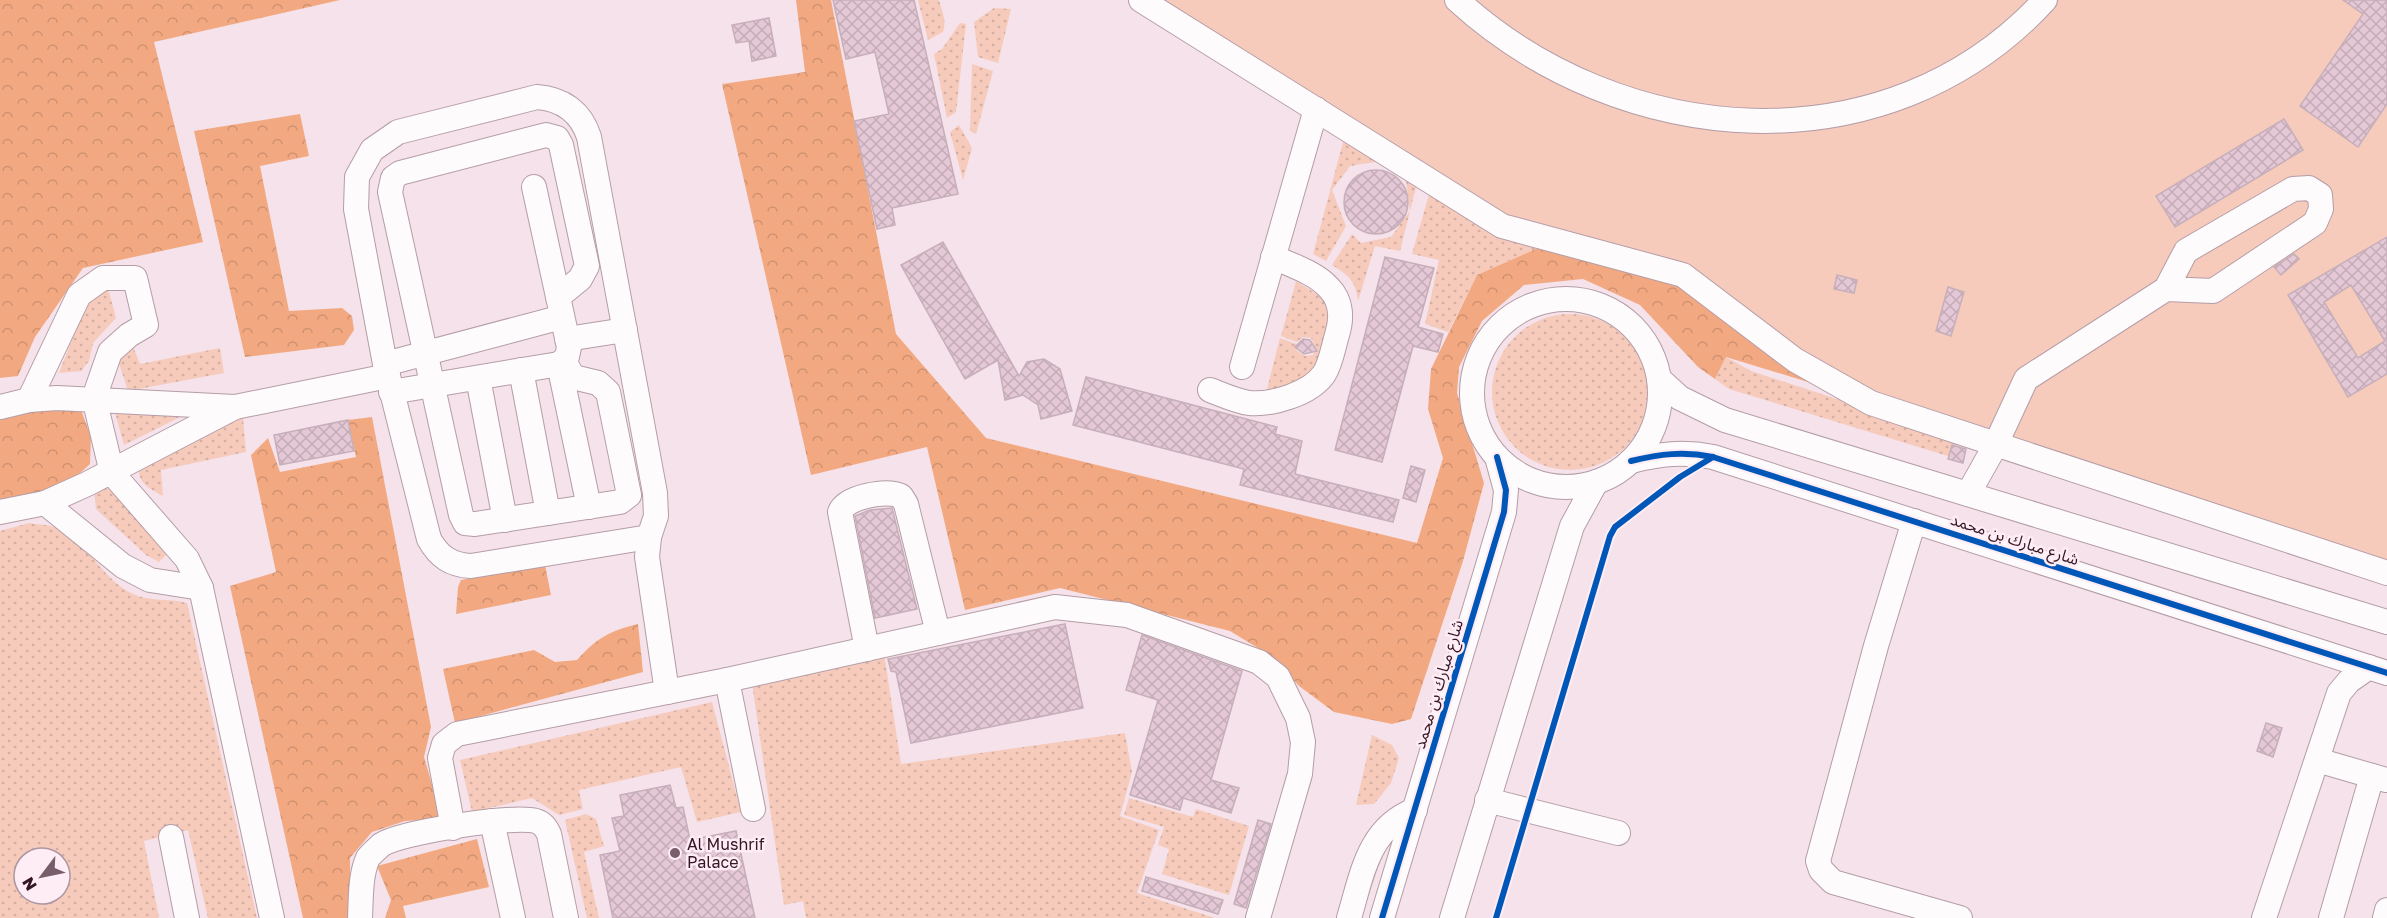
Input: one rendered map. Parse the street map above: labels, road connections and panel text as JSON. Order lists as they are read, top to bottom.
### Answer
{
  "streets": {
    "street": ["شارع مبارك بن محمد"]
  },
  "places": ["Al Mushrif Palace"],
  "north": "bottom left"
}
